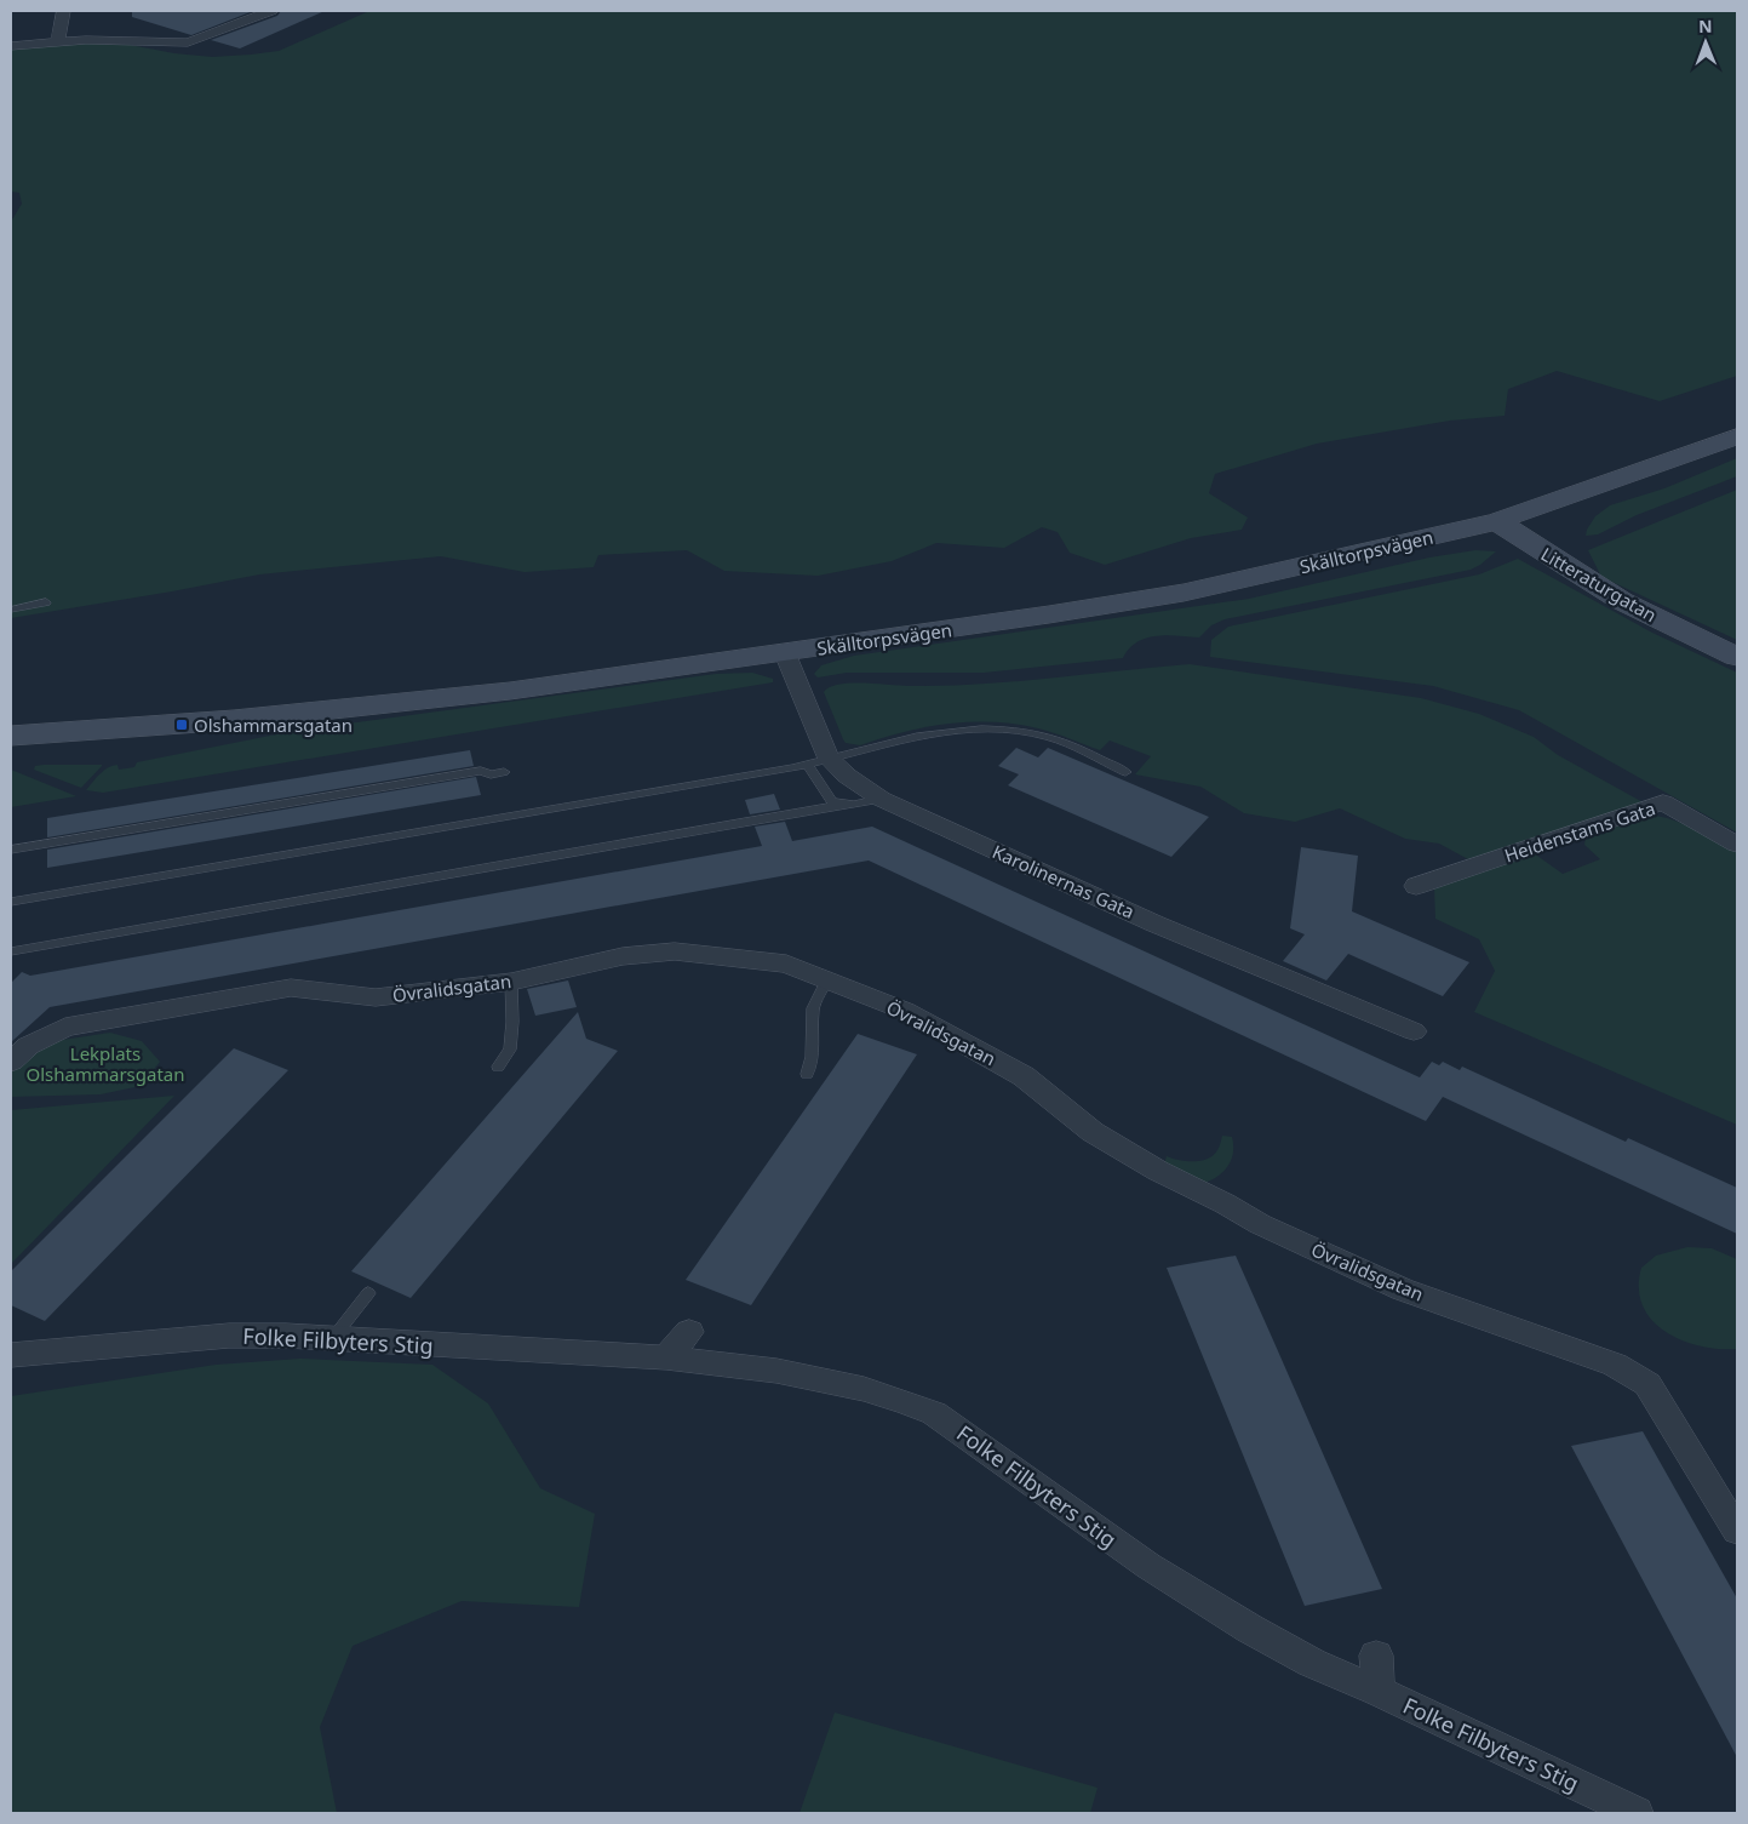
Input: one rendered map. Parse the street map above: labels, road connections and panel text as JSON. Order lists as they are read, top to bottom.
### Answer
{
  "streets": {
    "street": [
      "Skälltorpsvägen",
      "Litteraturgatan",
      "Heidenstams Gata",
      "Karolinernas Gata",
      "Övralidsgatan",
      "Folke Filbyters Stig"
    ]
  },
  "crossings": [
    ["Skälltorpsvägen", "Litteraturgatan"],
    ["Skälltorpsvägen", "Karolinernas Gata"]
  ],
  "parks": ["Lekplats Olshammarsgatan"],
  "places": {
    "transit": ["Olshammarsgatan"]
  },
  "north": "top"
}
